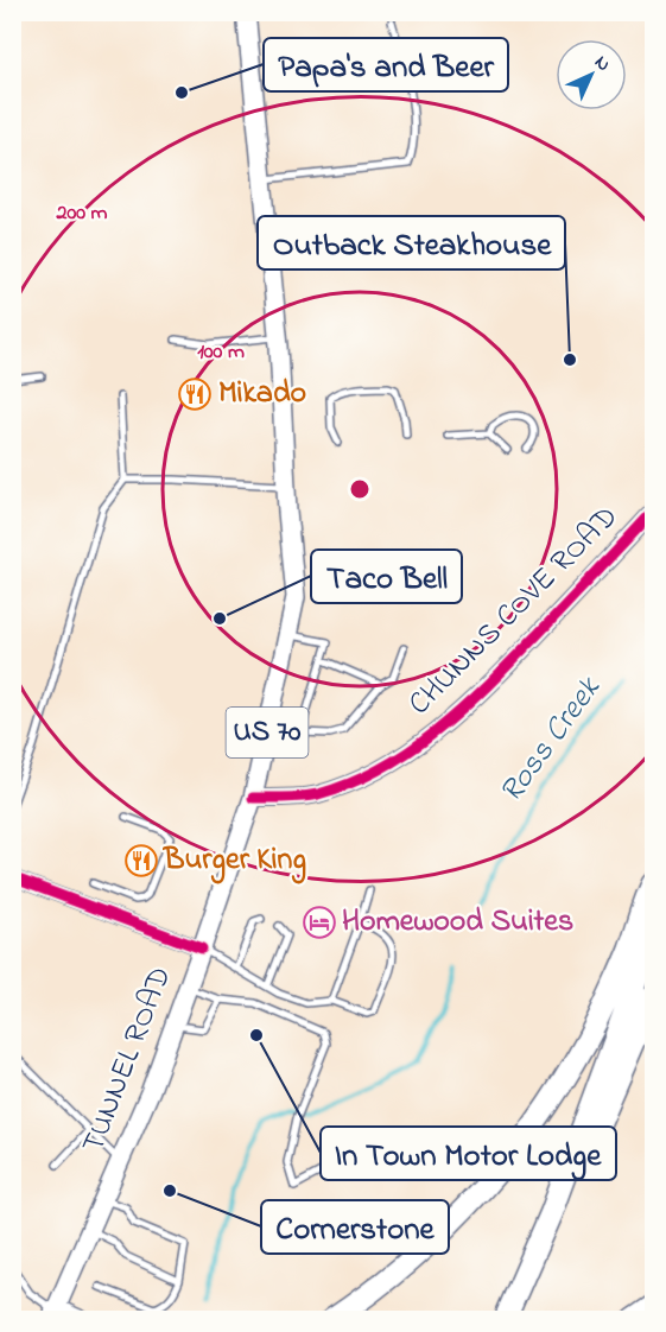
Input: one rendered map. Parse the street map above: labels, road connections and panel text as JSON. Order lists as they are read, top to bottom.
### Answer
{
  "streets": {
    "main road": ["CHUNNS COVE ROAD", "US 70", "TUNNEL ROAD"]
  },
  "crossings": [
    ["CHUNNS COVE ROAD", "TUNNEL ROAD"]
  ],
  "water": ["Ross Creek"],
  "places": {
    "other": [
      "Papa's and Beer",
      "Outback Steakhouse",
      "Taco Bell",
      "In Town Motor Lodge",
      "Cornerstone"
    ],
    "restaurant": ["Mikado", "Burger King"],
    "hotel": ["Homewood Suites"]
  },
  "north": "top right",
  "rings": ["200 m", "100 m"]
}
